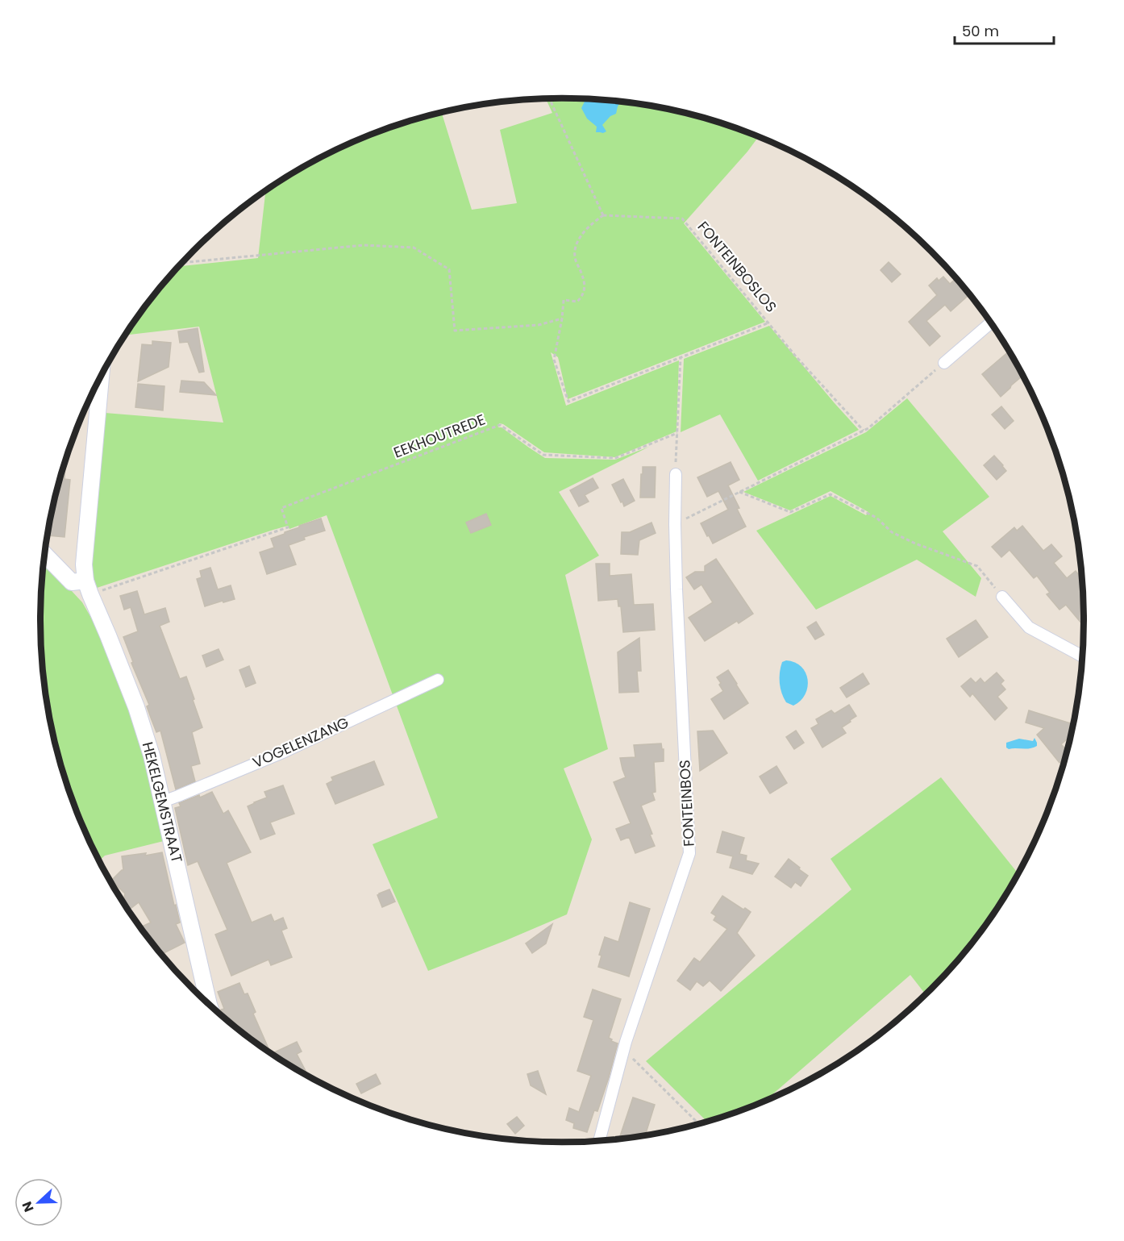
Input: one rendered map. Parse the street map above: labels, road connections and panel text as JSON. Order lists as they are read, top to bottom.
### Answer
{
  "streets": {
    "street": ["VOGELENZANG", "HEKELGEMSTRAAT", "FONTEINBOS"],
    "path": ["FONTEINBOSLOS", "EEKHOUTREDE"]
  },
  "crossings": [
    ["EEKHOUTREDE", "HEKELGEMSTRAAT"],
    ["VOGELENZANG", "HEKELGEMSTRAAT"]
  ],
  "scale_bar": "50 m",
  "north": "left"
}
